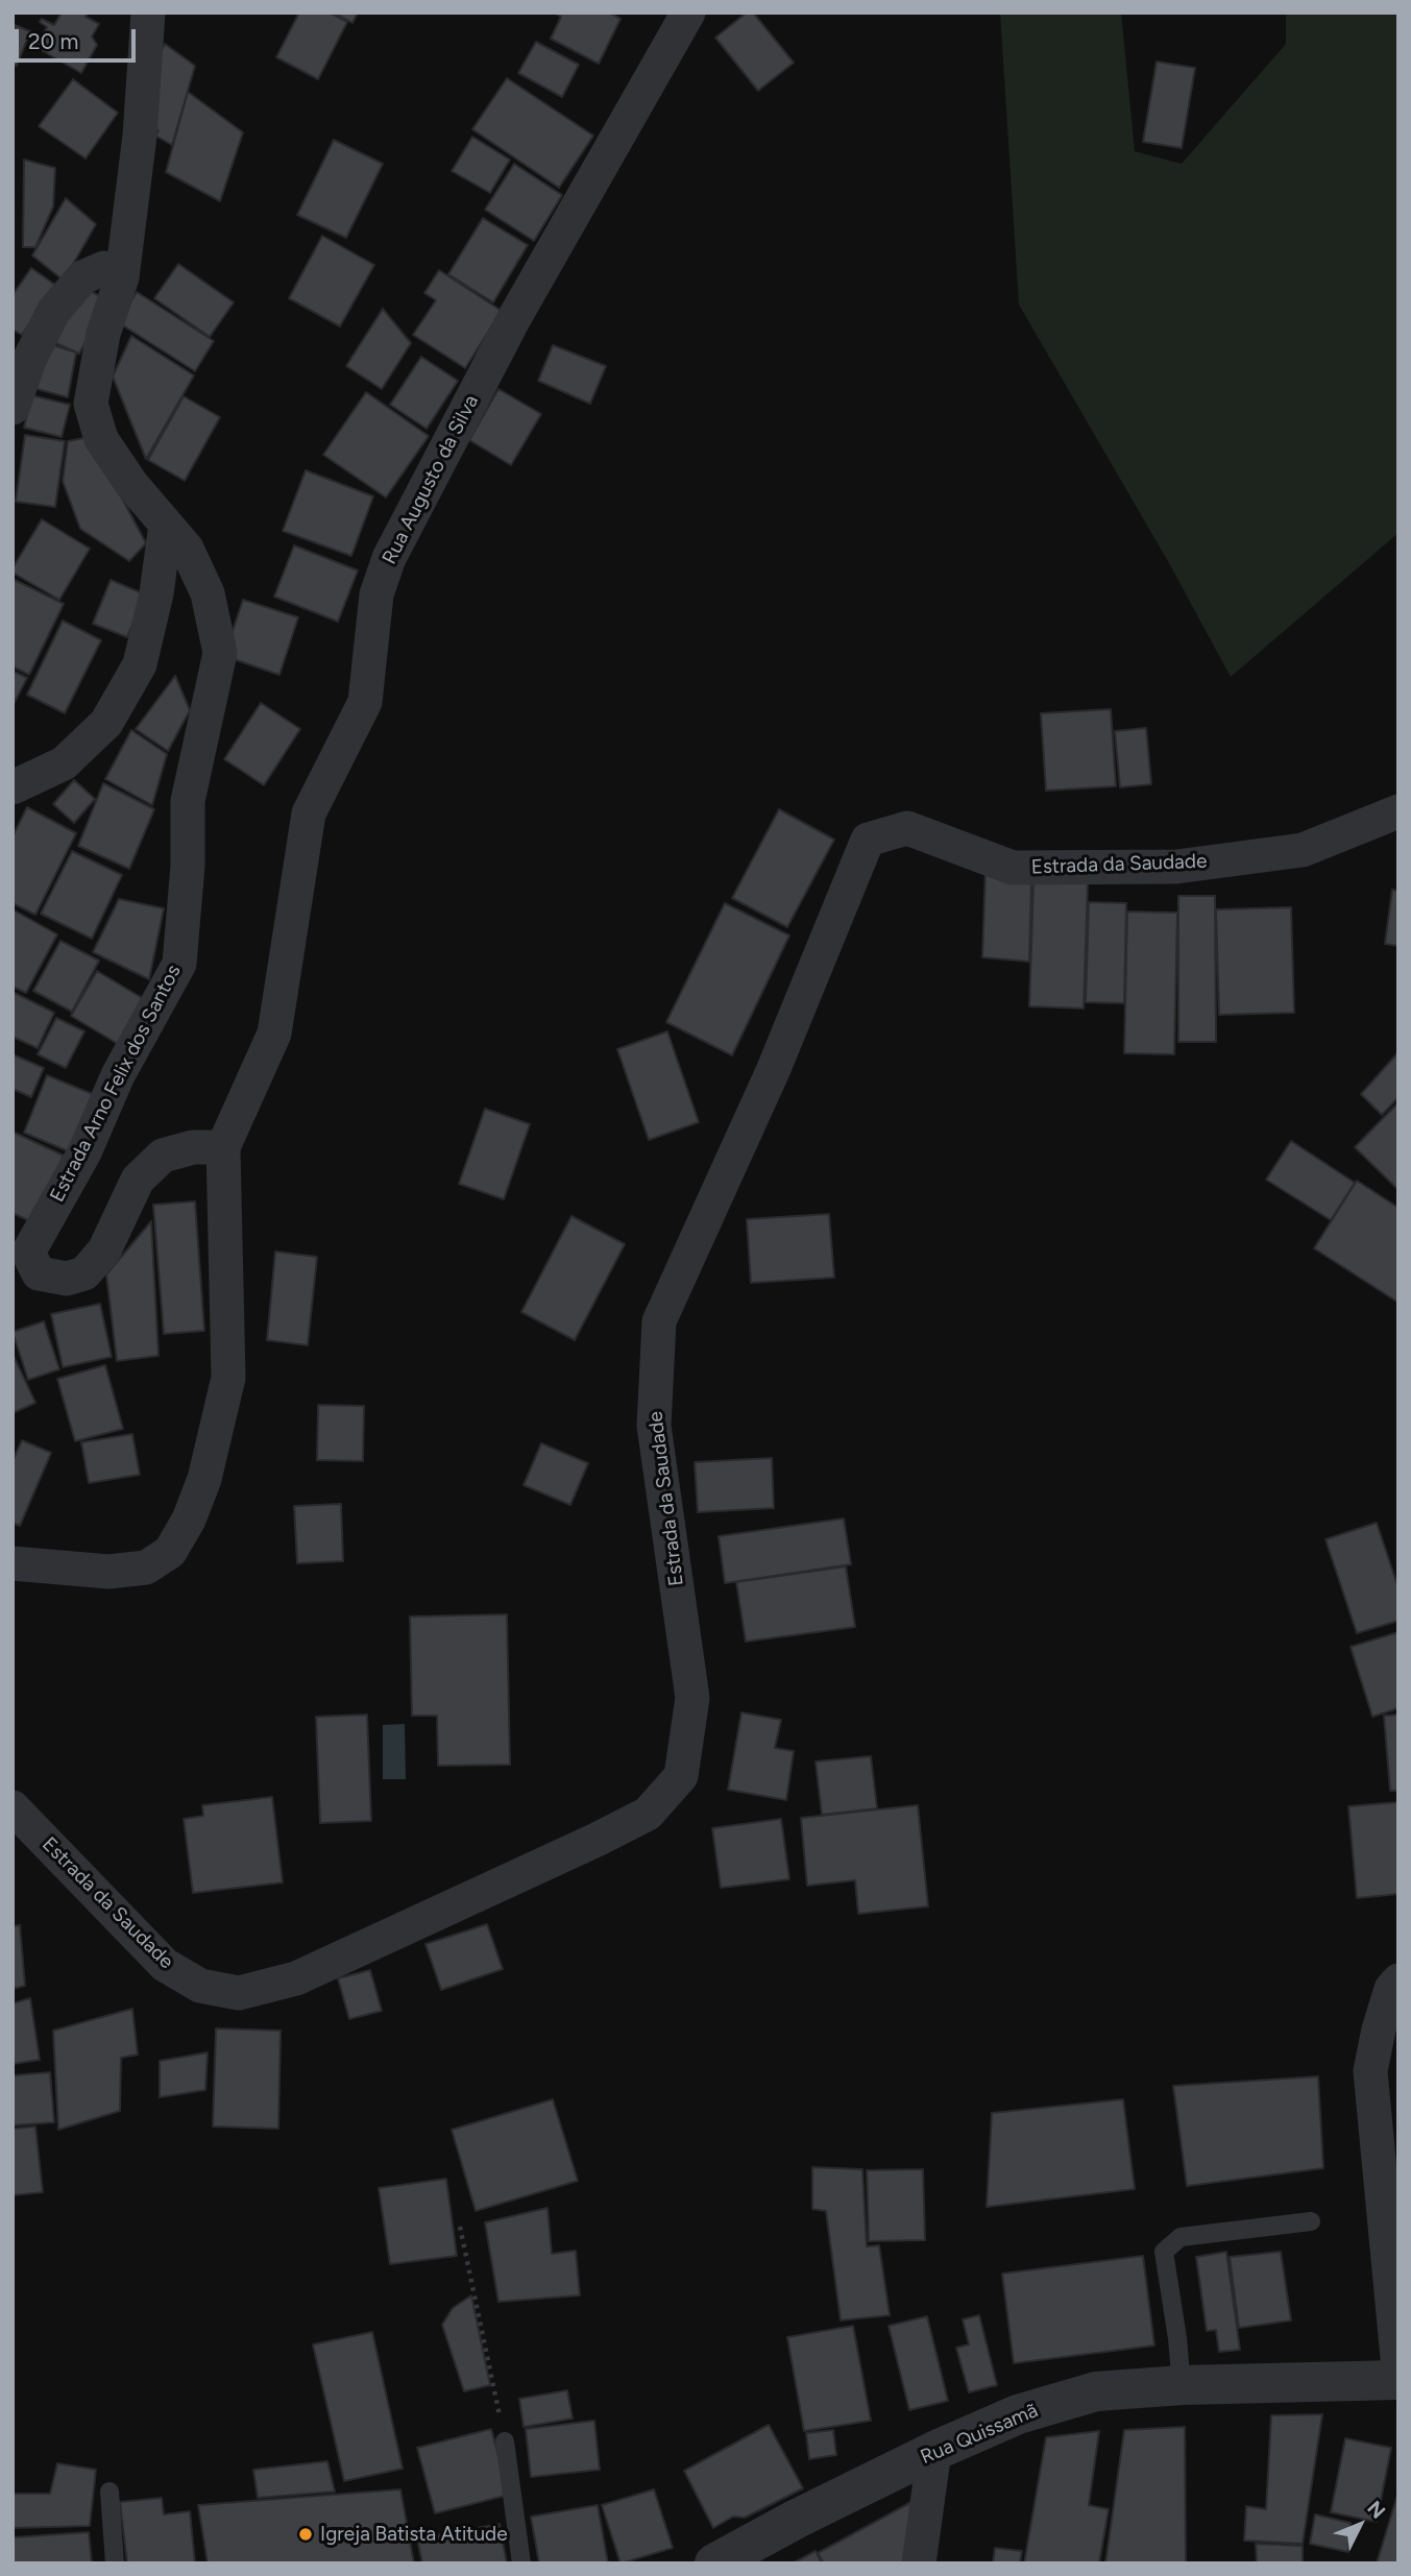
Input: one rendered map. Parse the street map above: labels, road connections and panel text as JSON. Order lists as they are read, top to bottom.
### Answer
{
  "streets": {
    "street": [
      "Rua Augusto da Silva",
      "Estrada da Saudade",
      "Estrada Arno Felix dos Santos",
      "Rua Quissamã"
    ]
  },
  "crossings": [
    ["Rua Augusto da Silva", "Estrada Arno Felix dos Santos"]
  ],
  "places": ["Igreja Batista Atitude"],
  "scale_bar": "20 m",
  "north": "top right"
}
